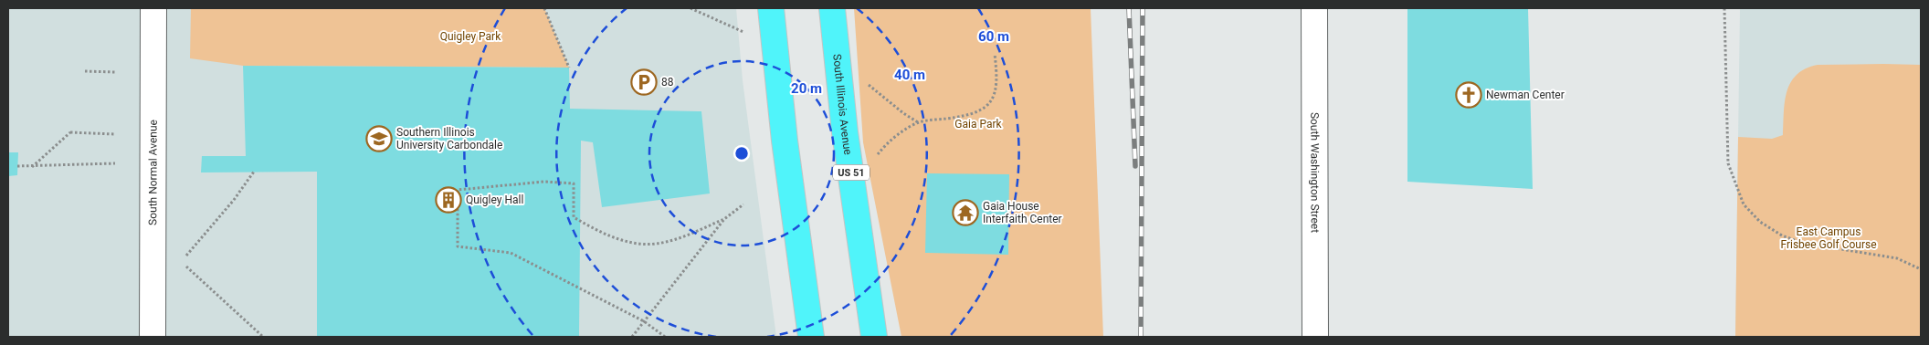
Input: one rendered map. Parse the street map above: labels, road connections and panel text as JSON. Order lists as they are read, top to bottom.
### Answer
{
  "streets": {
    "highway": ["South Illinois Avenue", "US 51"],
    "street": ["South Normal Avenue", "South Washington Street"]
  },
  "parks": ["Quigley Park", "Gaia Park", "East Campus Frisbee Golf Course"],
  "places": {
    "parking": ["88"],
    "church": ["Newman Center"],
    "school or university": ["Southern Illinois University Carbondale"],
    "building": ["Quigley Hall"],
    "temple": ["Gaia House Interfaith Center"]
  },
  "rings": ["60 m", "40 m", "20 m"]
}
